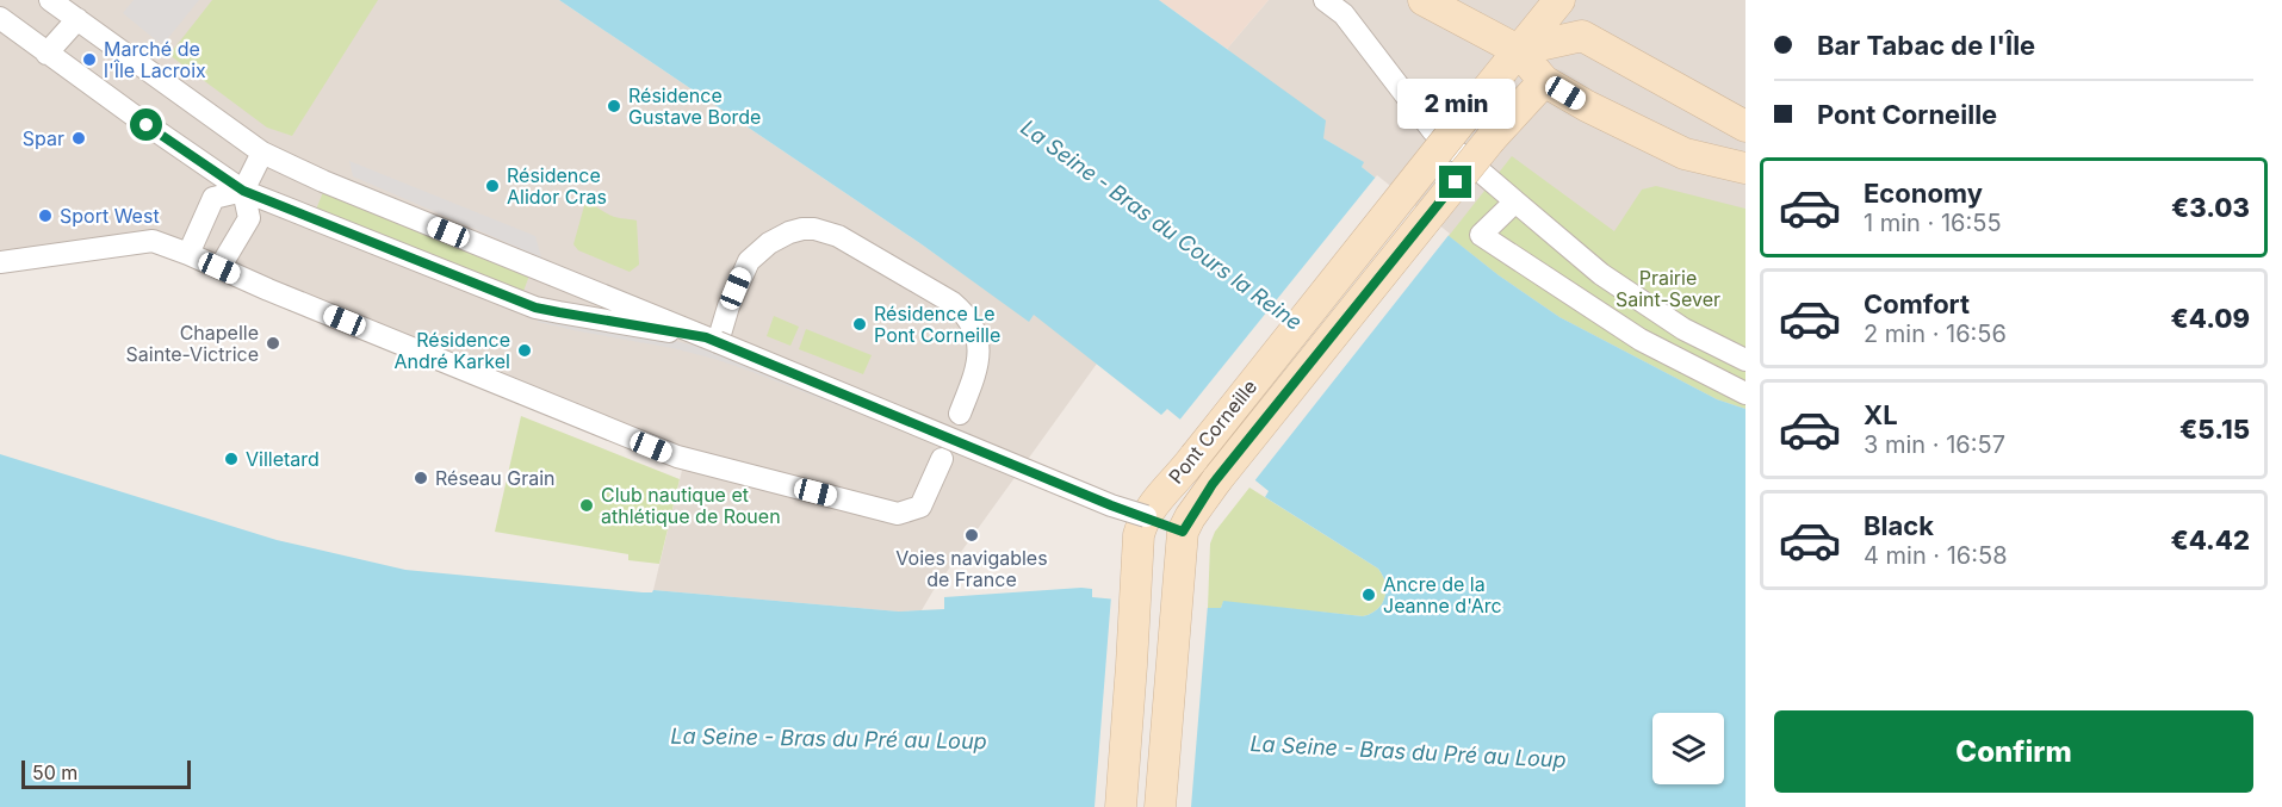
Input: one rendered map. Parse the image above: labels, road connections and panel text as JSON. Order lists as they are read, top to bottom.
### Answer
{
  "streets": {
    "main road": ["Pont Corneille"]
  },
  "water": ["La Seine - Bras du Cours la Reine", "La Seine - Bras du Pré au Loup"],
  "parks": ["Prairie Saint-Sever"],
  "places": [
    "Marché de l'Île Lacroix",
    "Résidence Gustave Borde",
    "Spar",
    "Résidence Alidor Cras",
    "Sport West",
    "Résidence Le Pont Corneille",
    "Chapelle Sainte-Victrice",
    "Résidence André Karkel",
    "Villetard",
    "Réseau Grain",
    "Club nautique et athlétique de Rouen",
    "Voies navigables de France",
    "Ancre de la Jeanne d'Arc"
  ],
  "scale_bar": "50 m",
  "page": {
    "banner": ["Bar Tabac de l'Île", "Pont Corneille"],
    "bubble": "2 min",
    "list": [
      {
        "name": "Economy",
        "note": "1 min · 16:55",
        "value": "€3.03"
      },
      {
        "name": "Comfort",
        "note": "2 min · 16:56",
        "value": "€4.09"
      },
      {
        "name": "XL",
        "note": "3 min · 16:57",
        "value": "€5.15"
      },
      {
        "name": "Black",
        "note": "4 min · 16:58",
        "value": "€4.42"
      }
    ],
    "buttons": "Confirm",
    "scale": "50 m"
  }
}
